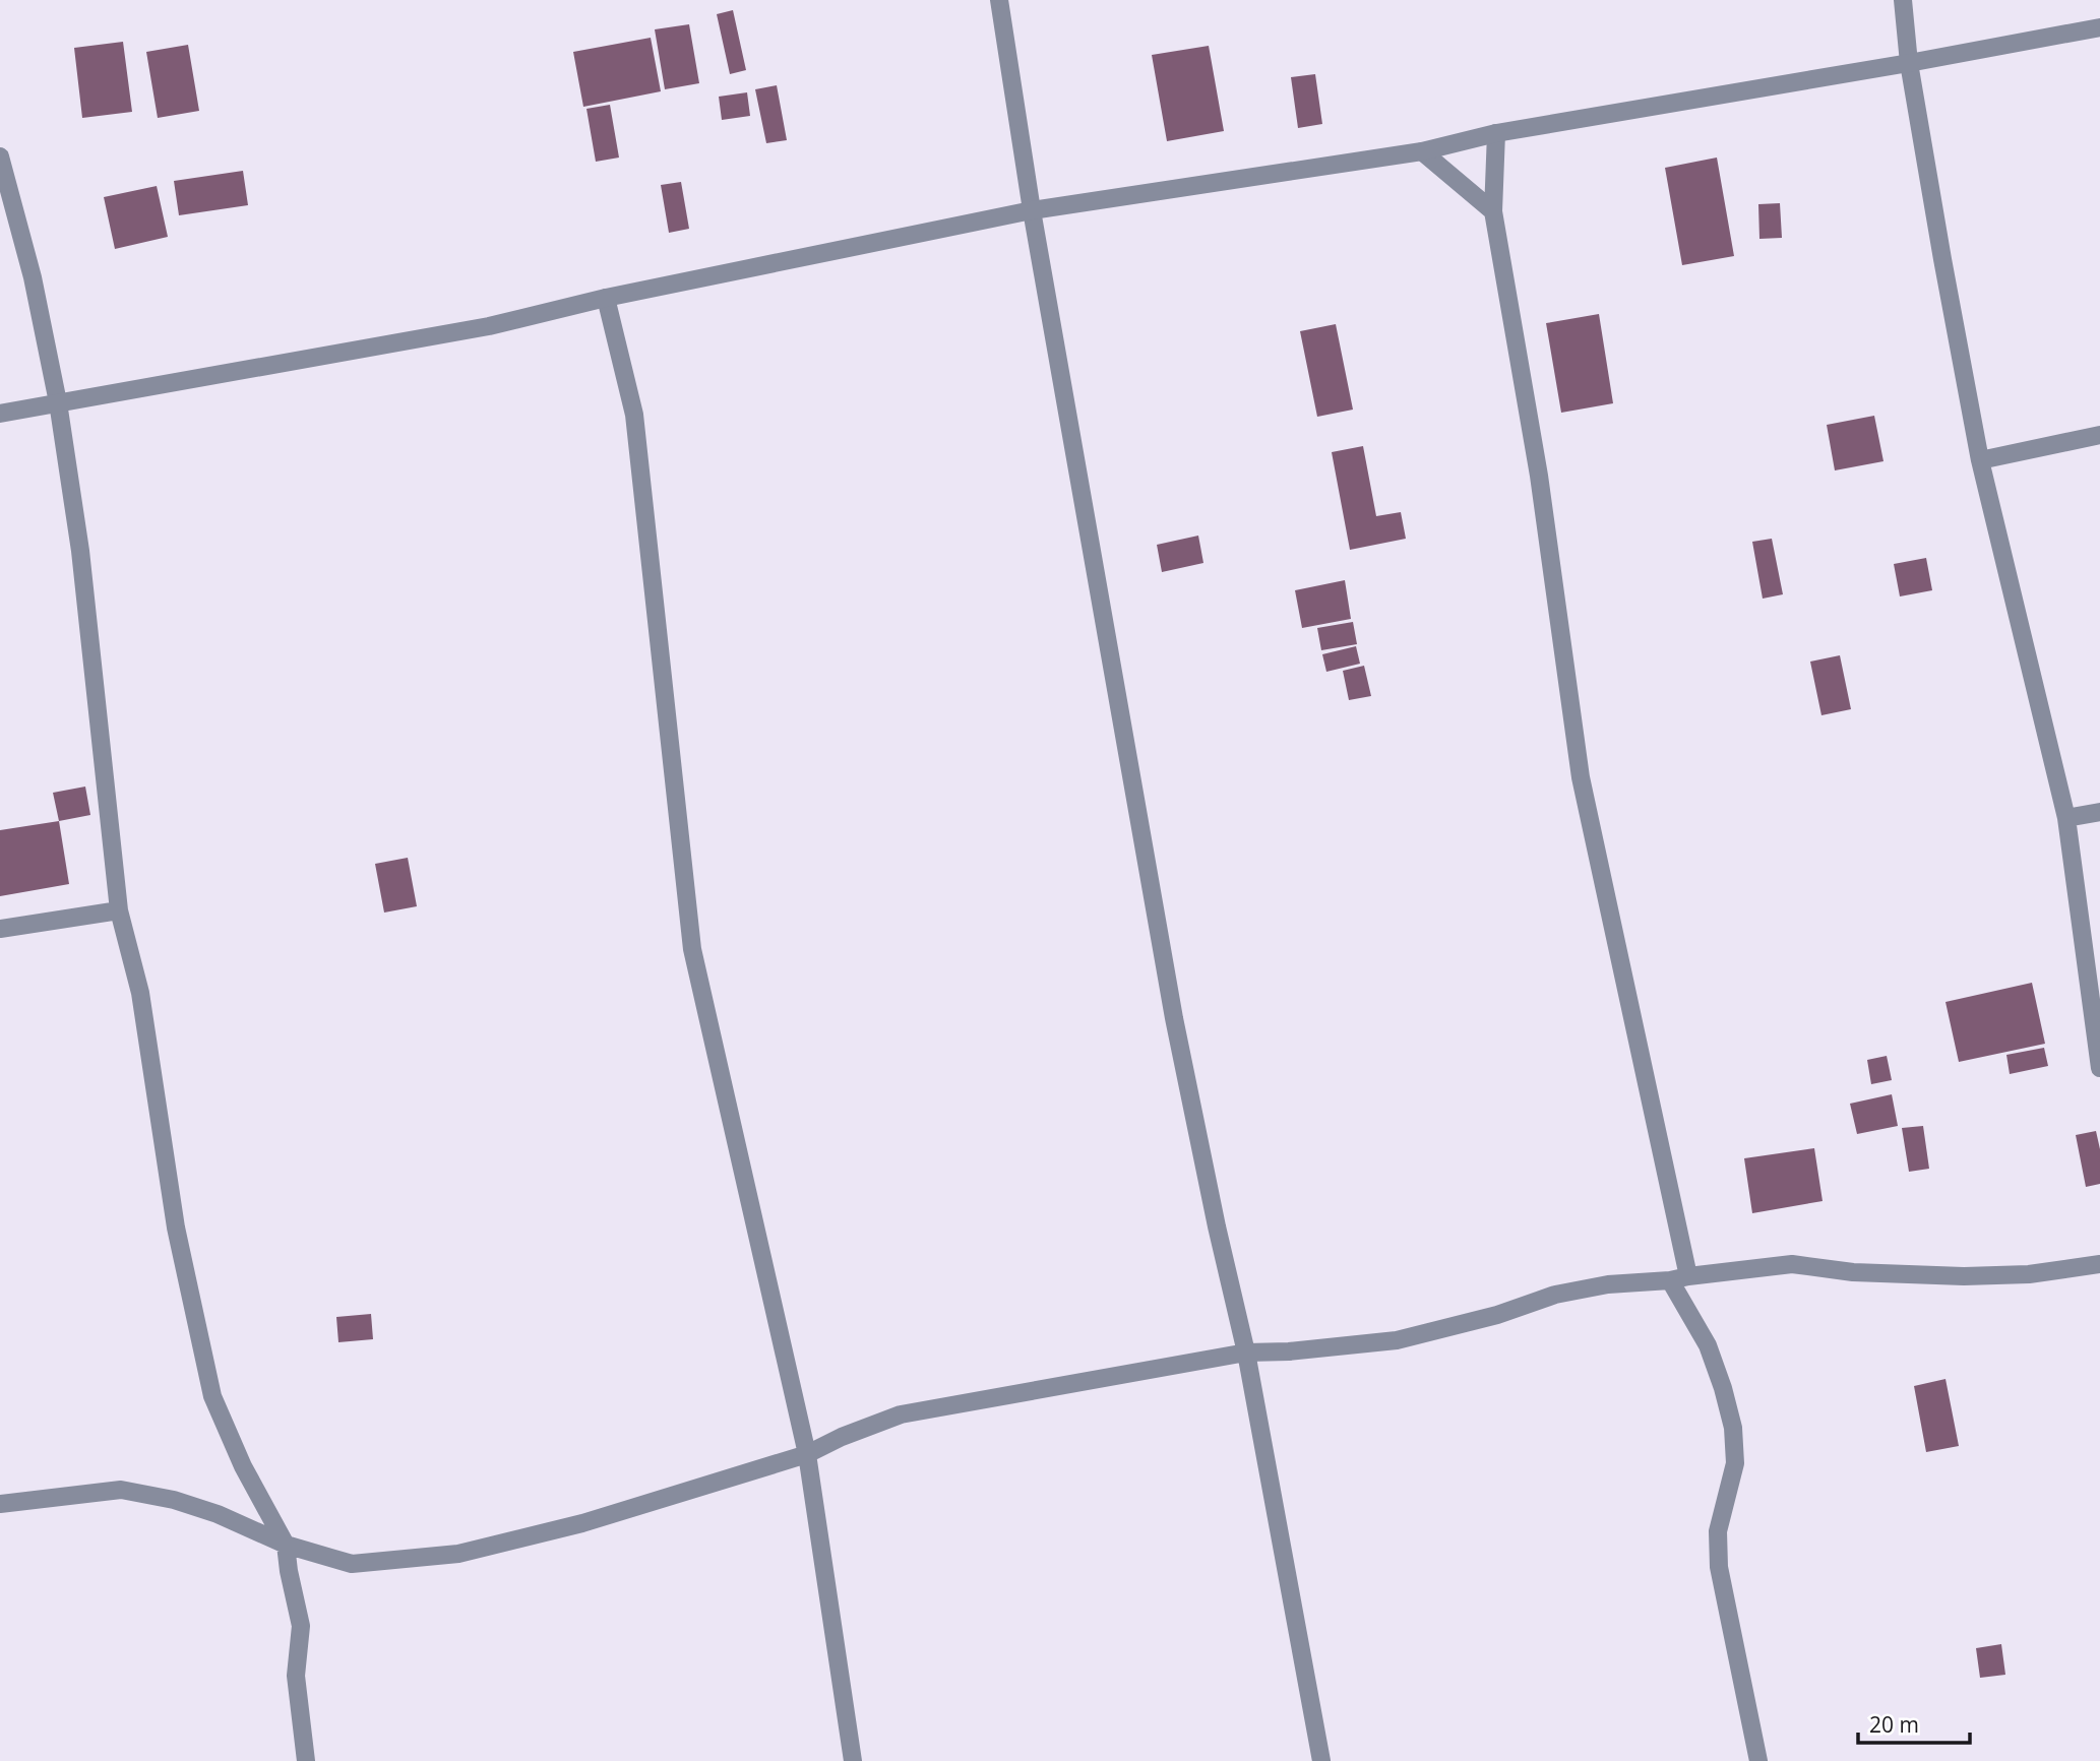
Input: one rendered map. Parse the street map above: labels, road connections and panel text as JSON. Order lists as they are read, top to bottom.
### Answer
{
  "scale_bar": "20 m"
}
